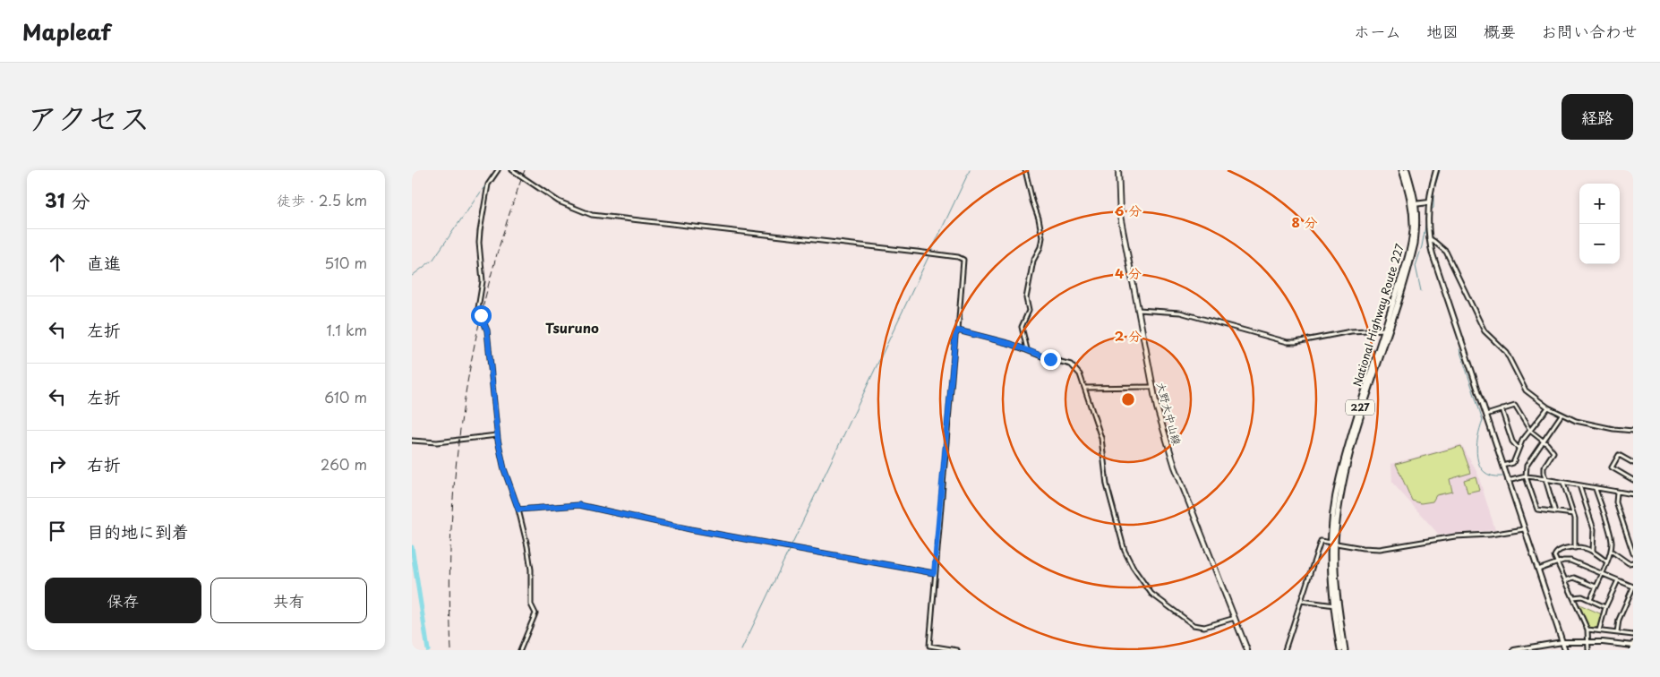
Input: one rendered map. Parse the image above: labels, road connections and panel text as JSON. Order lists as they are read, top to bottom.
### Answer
{
  "streets": {
    "highway": ["National Highway Route 227", "227"],
    "main road": ["大野大中山線"]
  },
  "districts": ["Tsuruno"],
  "page": {
    "header": "Mapleaf",
    "nav": [
      "ホーム",
      "地図",
      "概要",
      "お問い合わせ"
    ],
    "title": "アクセス",
    "buttons": [
      "経路",
      ["保存", "共有"]
    ],
    "heading": ["31 分", "徒歩 · 2.5 km"],
    "map_buttons": ["+", "−"],
    "list": [
      ["直進", "510 m"],
      ["左折", "1.1 km"],
      ["左折", "610 m"],
      ["右折", "260 m"],
      "目的地に到着"
    ]
  },
  "rings": [
    "6 分",
    "8 分",
    "4 分",
    "2 分"
  ]
}
